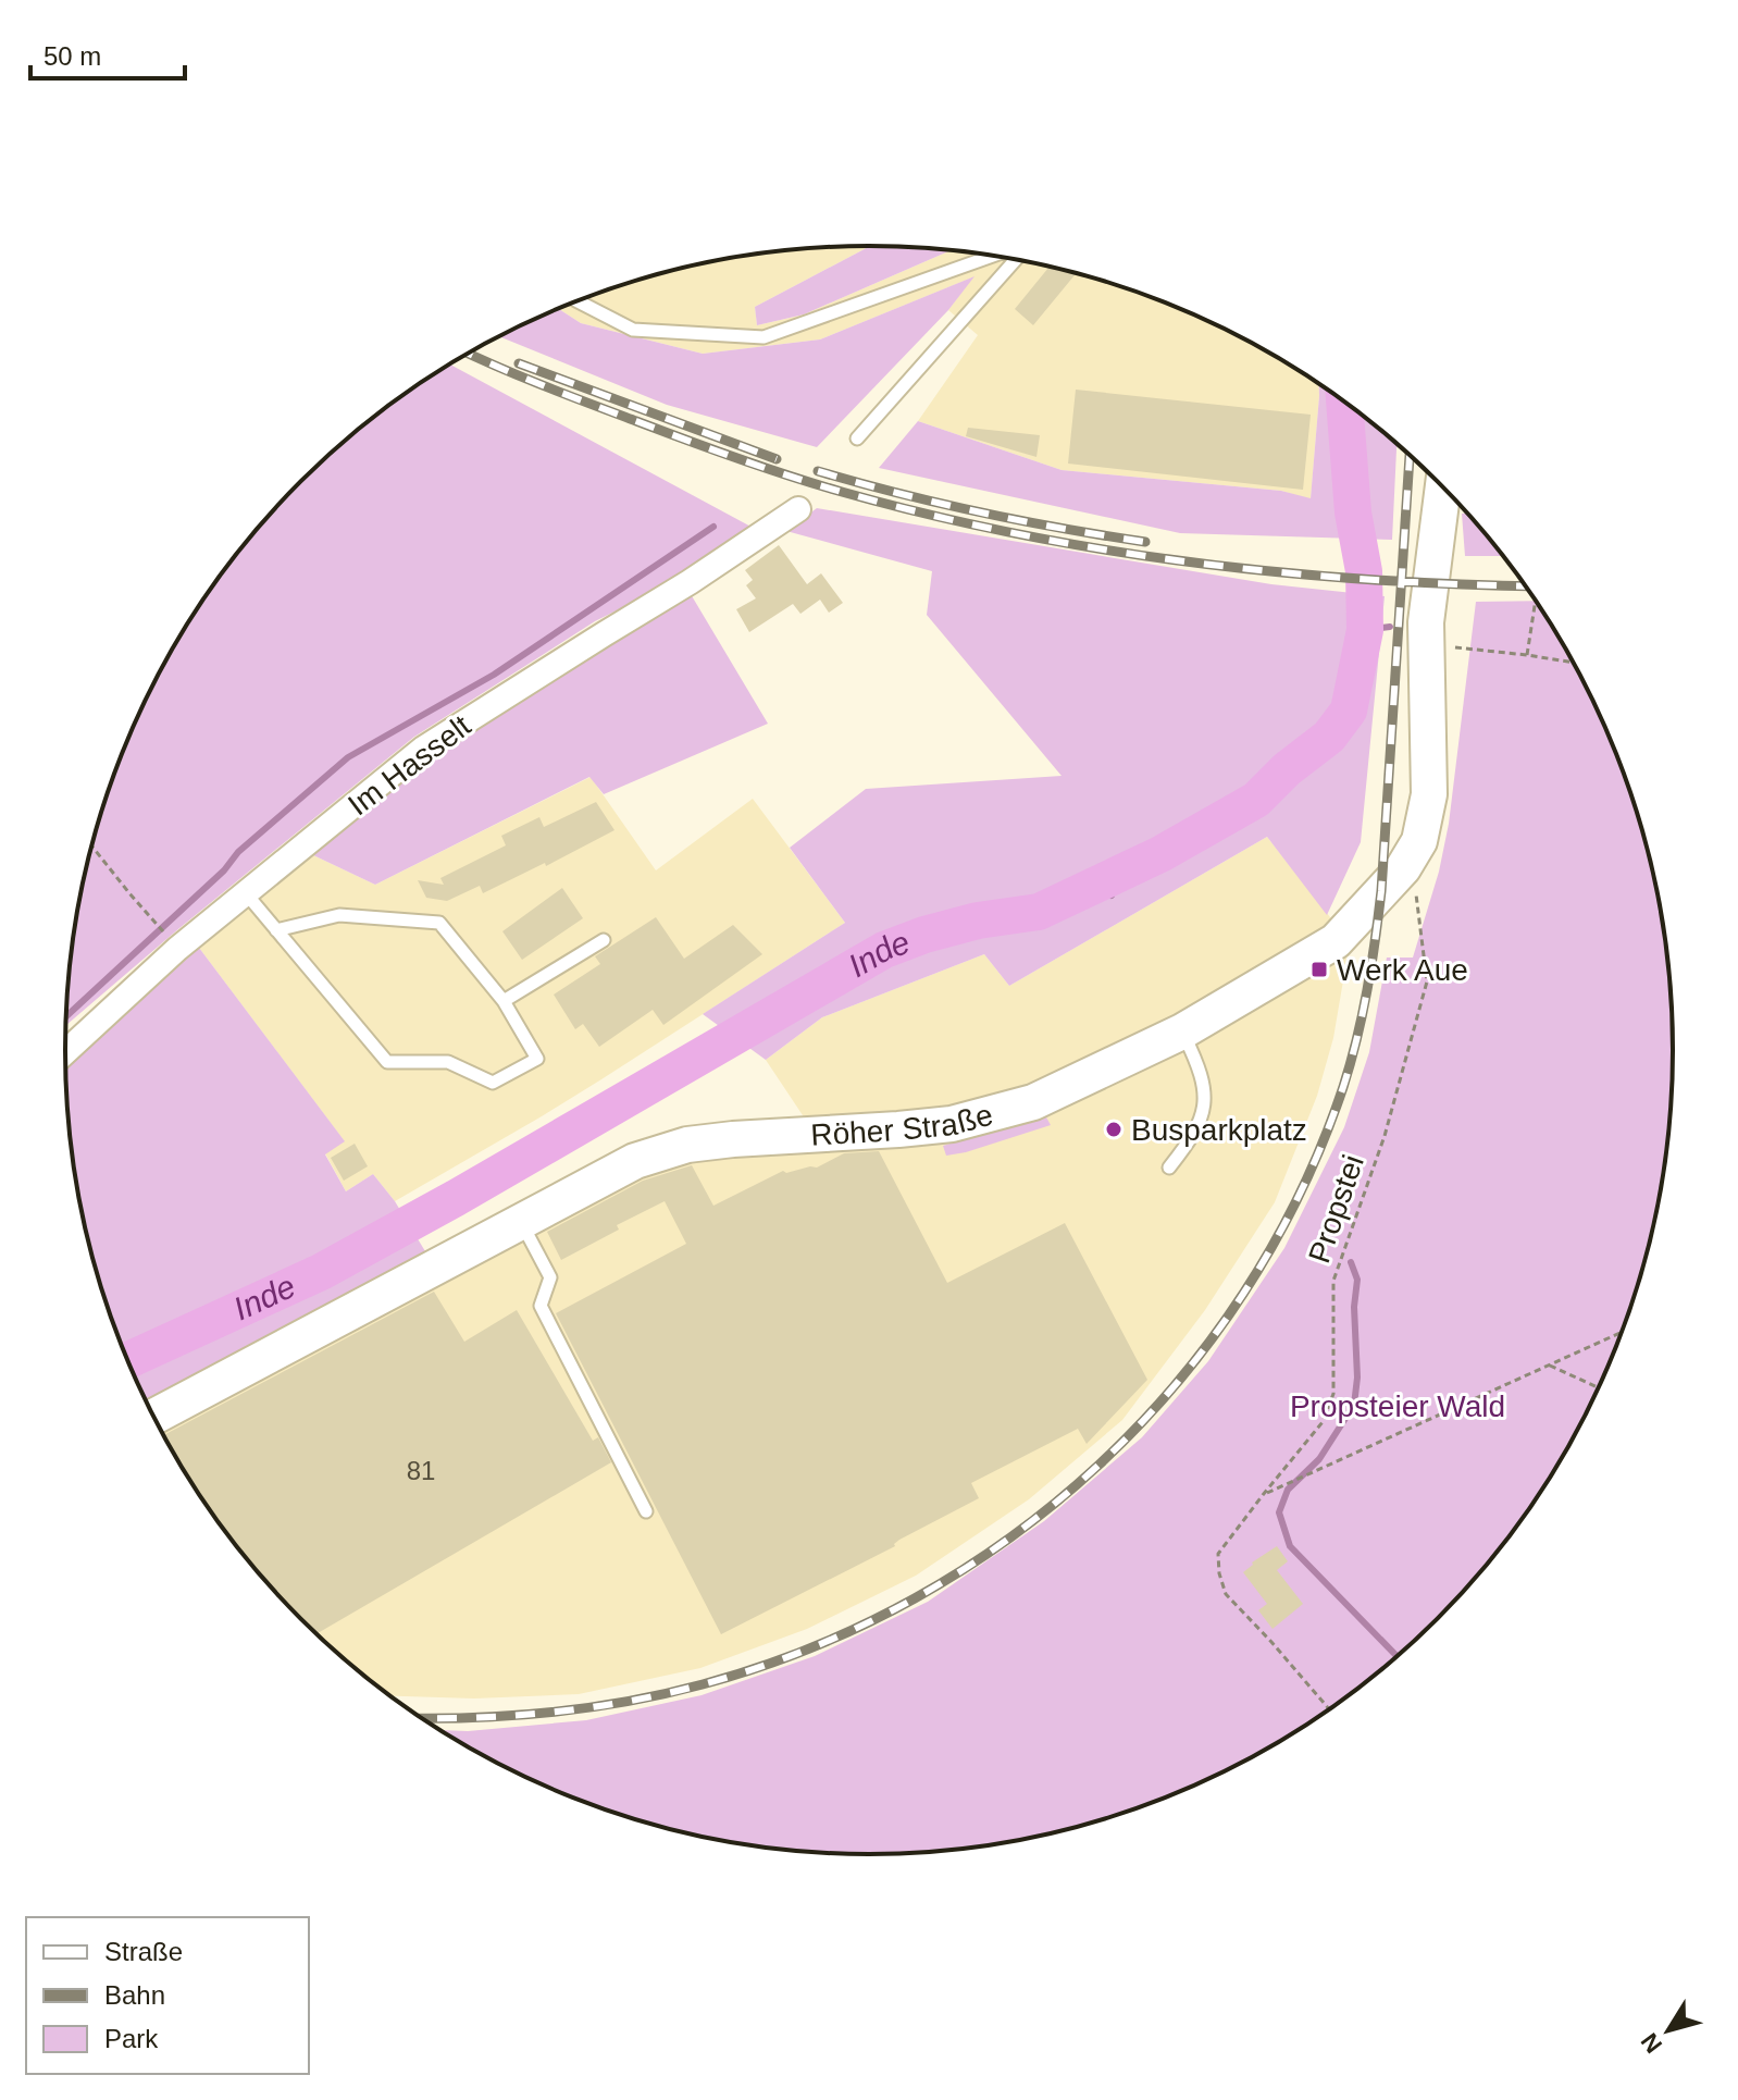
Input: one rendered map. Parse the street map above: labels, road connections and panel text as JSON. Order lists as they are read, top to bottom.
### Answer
{
  "streets": {
    "main road": ["Röher Straße"],
    "street": ["Im Hasselt"],
    "path": ["Propstei"]
  },
  "crossings": [
    ["Röher Straße", "Propstei"]
  ],
  "water": ["Inde"],
  "parks": ["Propsteier Wald"],
  "places": {
    "transit": ["Werk Aue"],
    "other": ["Busparkplatz"]
  },
  "house_numbers": ["81"],
  "legend": ["Straße", "Bahn", "Park"],
  "scale_bar": "50 m",
  "north": "bottom left"
}
